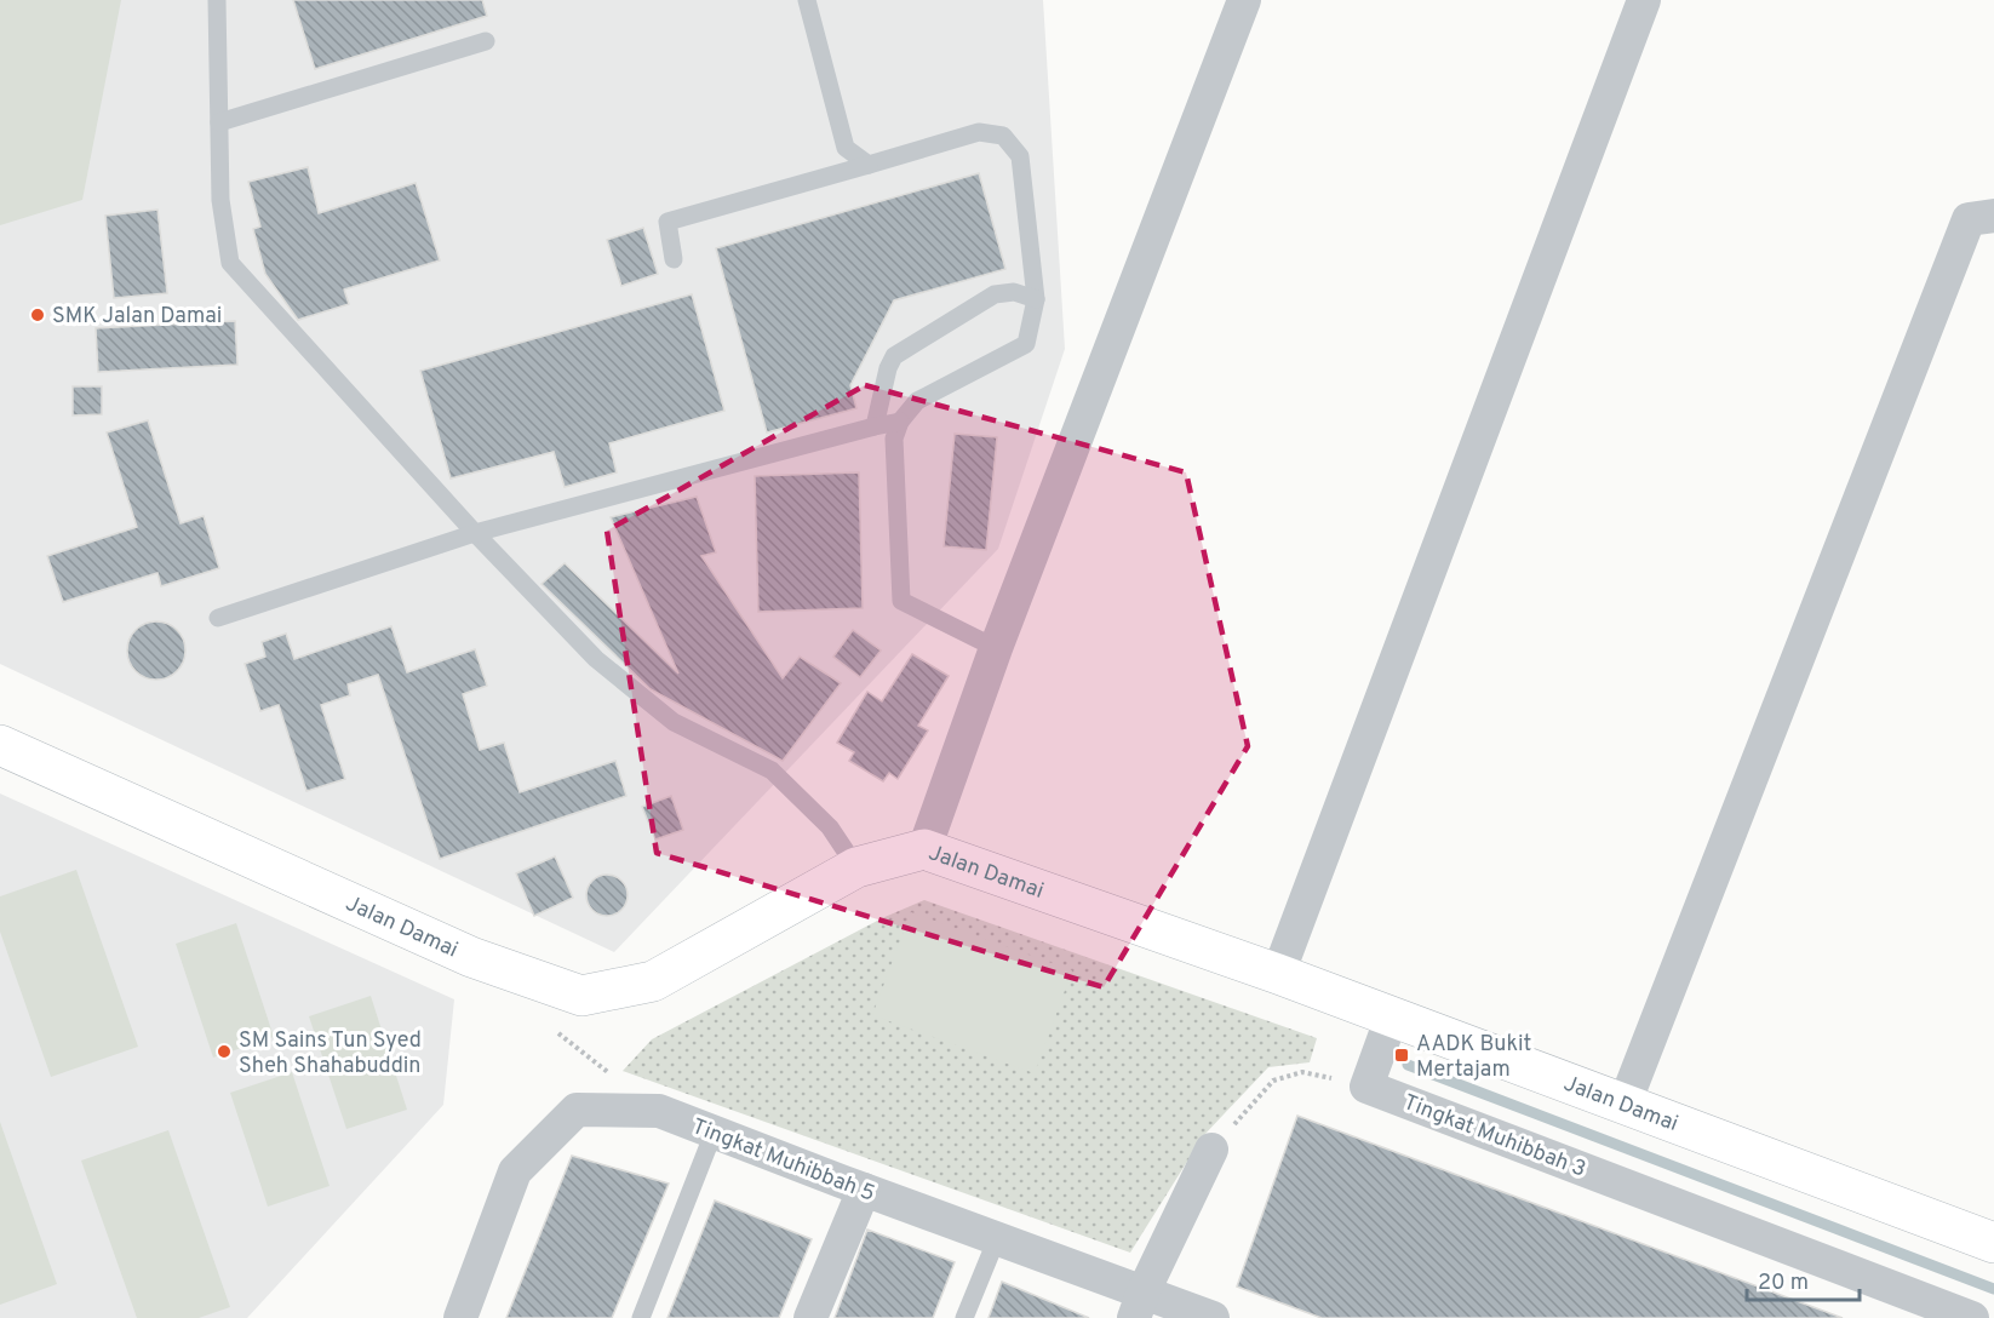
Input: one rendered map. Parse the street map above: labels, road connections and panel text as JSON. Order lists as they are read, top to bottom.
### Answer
{
  "streets": {
    "main road": ["Jalan Damai"],
    "street": ["Tingkat Muhibbah 3", "Tingkat Muhibbah 5"]
  },
  "places": {
    "other": ["SMK Jalan Damai", "SM Sains Tun Syed Sheh Shahabuddin"],
    "transit": ["AADK Bukit Mertajam"]
  },
  "scale_bar": "20 m"
}
